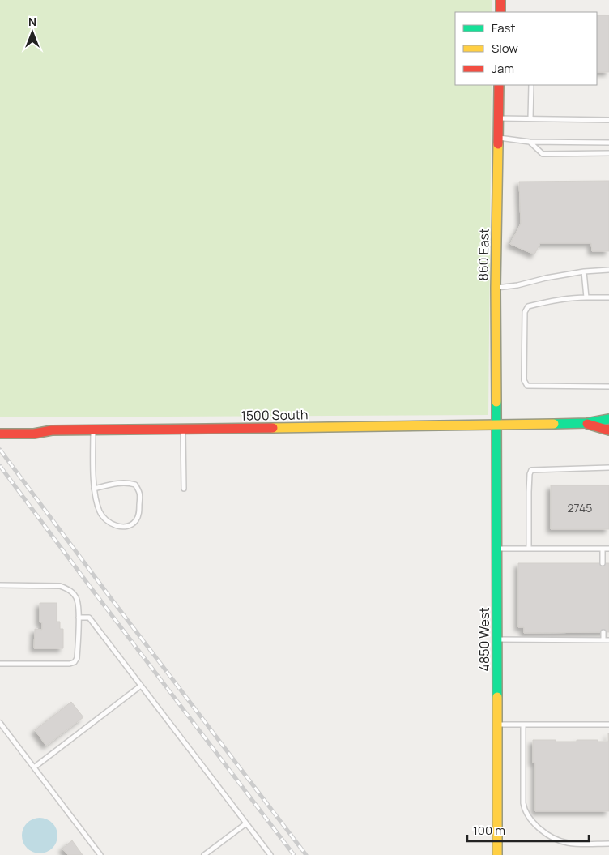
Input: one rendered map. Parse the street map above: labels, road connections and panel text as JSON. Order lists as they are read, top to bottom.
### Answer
{
  "streets": {
    "street": ["860 East", "1500 South", "4850 West"]
  },
  "crossings": [
    ["860 East", "1500 South"],
    ["860 East", "4850 West"],
    ["1500 South", "4850 West"]
  ],
  "house_numbers": ["2745"],
  "legend": ["Fast", "Slow", "Jam"],
  "scale_bar": "100 m",
  "north": "top"
}
